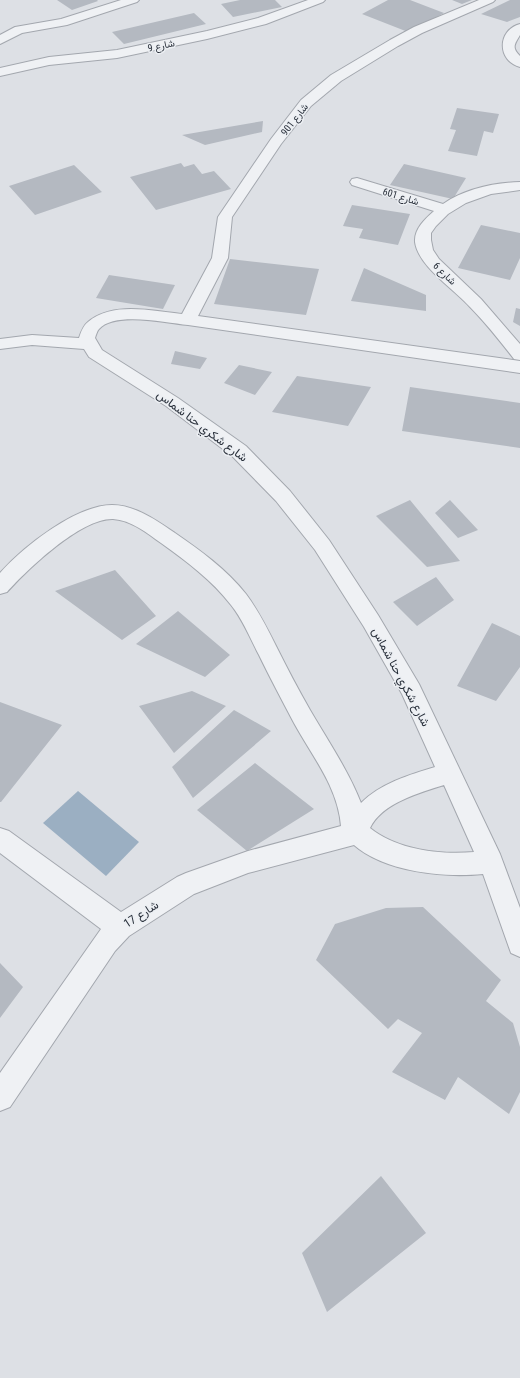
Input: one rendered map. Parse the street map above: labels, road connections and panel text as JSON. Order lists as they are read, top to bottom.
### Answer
{
  "streets": {
    "street": [
      "شارع 9",
      "شارع 901",
      "شارع 601",
      "شارع 6",
      "شارع شكري حنا شماس",
      "شارع 17"
    ]
  },
  "crossings": [
    ["شارع 601", "شارع 6"]
  ]
}
